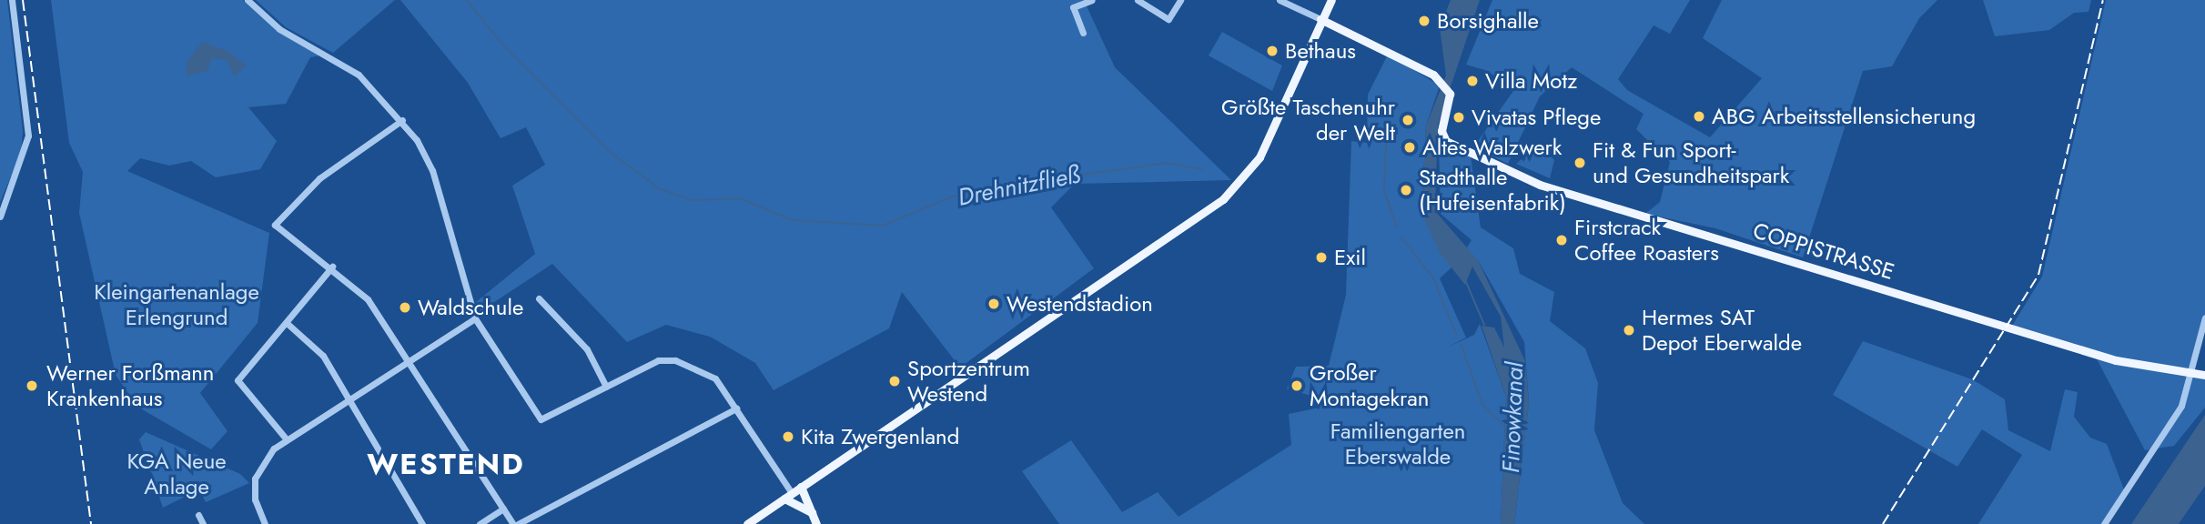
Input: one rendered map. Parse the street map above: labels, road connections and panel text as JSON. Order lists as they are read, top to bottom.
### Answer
{
  "streets": {
    "main road": ["COPPISTRASSE"]
  },
  "districts": ["WESTEND"],
  "water": ["Drehnitzfließ", "Finowkanal"],
  "parks": ["Kleingartenanlage Erlengrund", "Familiengarten Eberswalde", "KGA Neue Anlage"],
  "places": [
    "Borsighalle",
    "Bethaus",
    "Villa Motz",
    "ABG Arbeitsstellensicherung",
    "Vivatas Pflege",
    "Größte Taschenuhr der Welt",
    "Altes Walzwerk",
    "Fit & Fun Sport- und Gesundheitspark",
    "Stadthalle (Hufeisenfabrik)",
    "Firstcrack Coffee Roasters",
    "Exil",
    "Westendstadion",
    "Waldschule",
    "Hermes SAT Depot Eberwalde",
    "Sportzentrum Westend",
    "Werner Forßmann Krankenhaus",
    "Großer Montagekran",
    "Kita Zwergenland"
  ]
}
